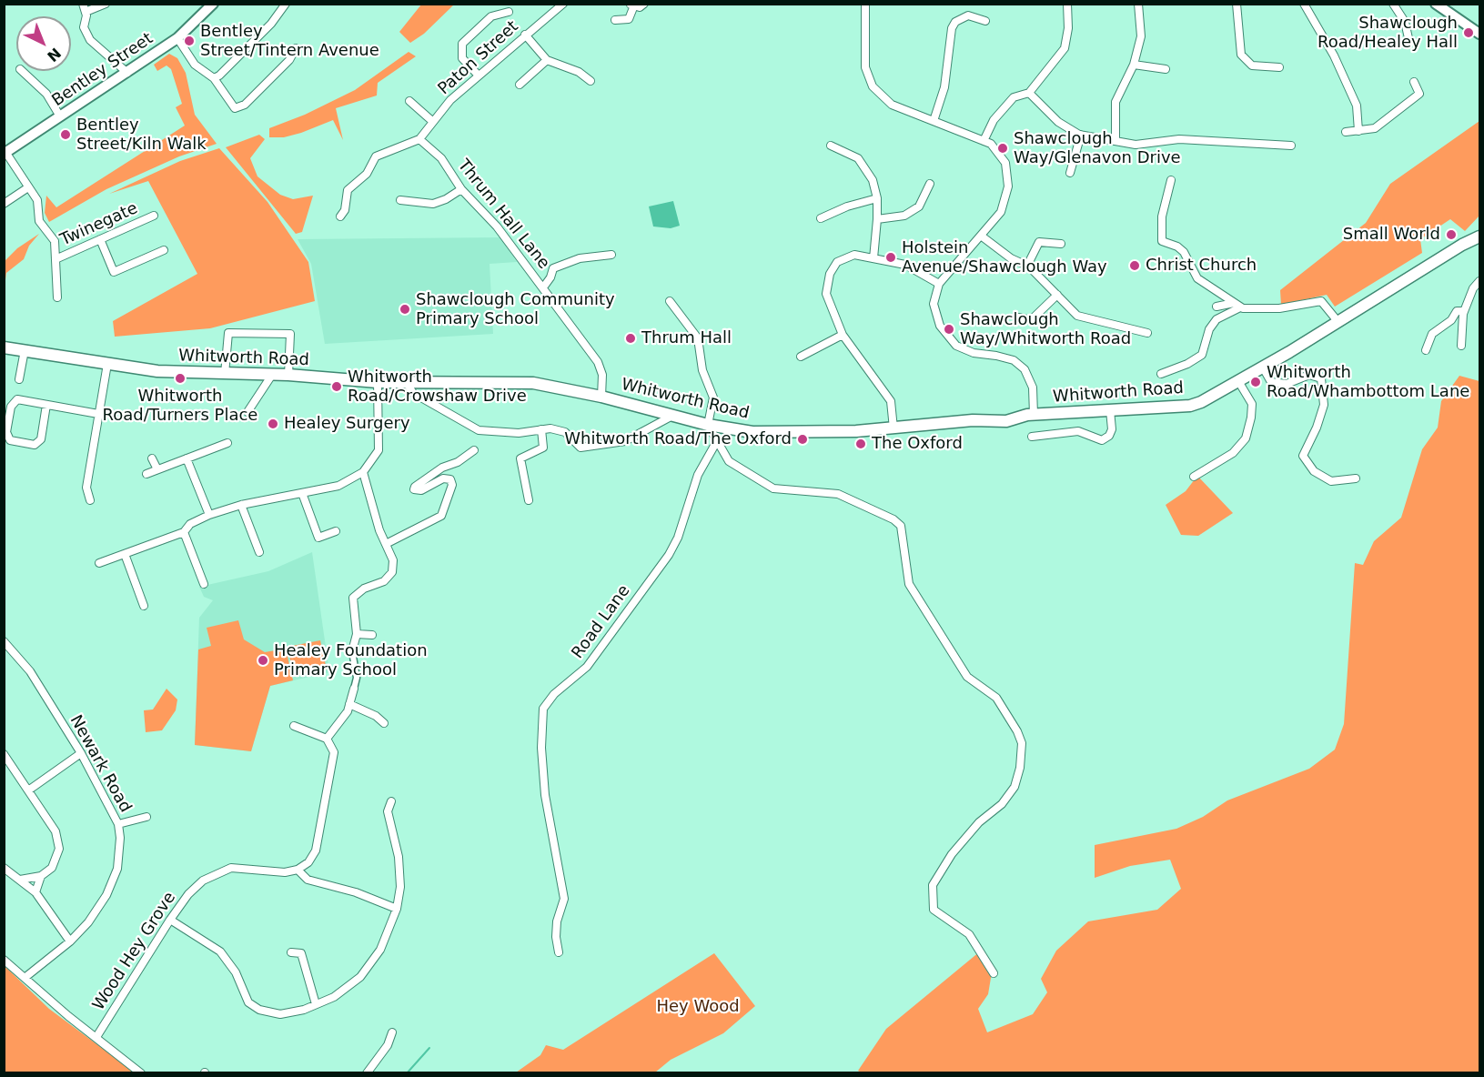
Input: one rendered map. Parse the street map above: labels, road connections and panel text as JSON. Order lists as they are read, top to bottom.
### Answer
{
  "streets": {
    "main road": ["Whitworth Road"],
    "street": [
      "Paton Street",
      "Bentley Street",
      "Thrum Hall Lane",
      "Twinegate",
      "Road Lane",
      "Newark Road",
      "Wood Hey Grove"
    ]
  },
  "crossings": [
    ["Paton Street", "Thrum Hall Lane"],
    ["Thrum Hall Lane", "Whitworth Road"]
  ],
  "parks": ["Hey Wood"],
  "places": [
    "Shawclough Road/Healey Hall",
    "Bentley Street/Tintern Avenue",
    "Bentley Street/Kiln Walk",
    "Shawclough Way/Glenavon Drive",
    "Small World",
    "Holstein Avenue/Shawclough Way",
    "Christ Church",
    "Shawclough Community Primary School",
    "Shawclough Way/Whitworth Road",
    "Thrum Hall",
    "Whitworth Road/Turners Place",
    "Whitworth Road/Whambottom Lane",
    "Whitworth Road/Crowshaw Drive",
    "Healey Surgery",
    "Whitworth Road/The Oxford",
    "The Oxford",
    "Healey Foundation Primary School"
  ],
  "north": "bottom right"
}
